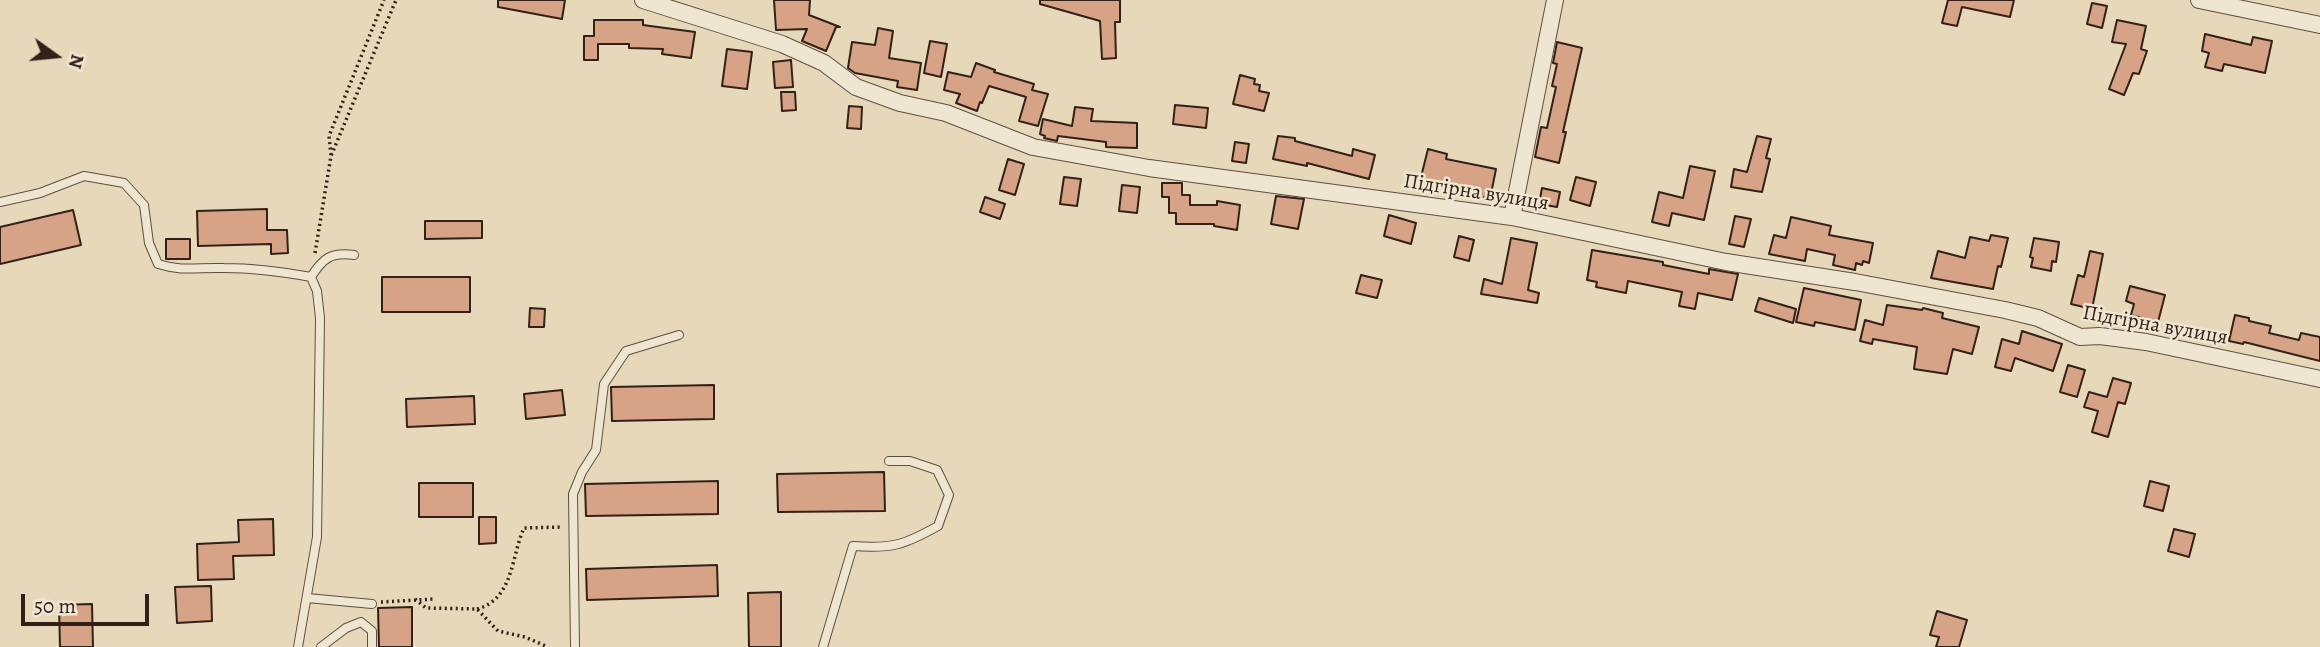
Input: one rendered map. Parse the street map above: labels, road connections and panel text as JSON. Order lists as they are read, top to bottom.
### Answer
{
  "streets": {
    "street": ["Підгірна вулиця"]
  },
  "scale_bar": "50 m",
  "north": "right"
}
